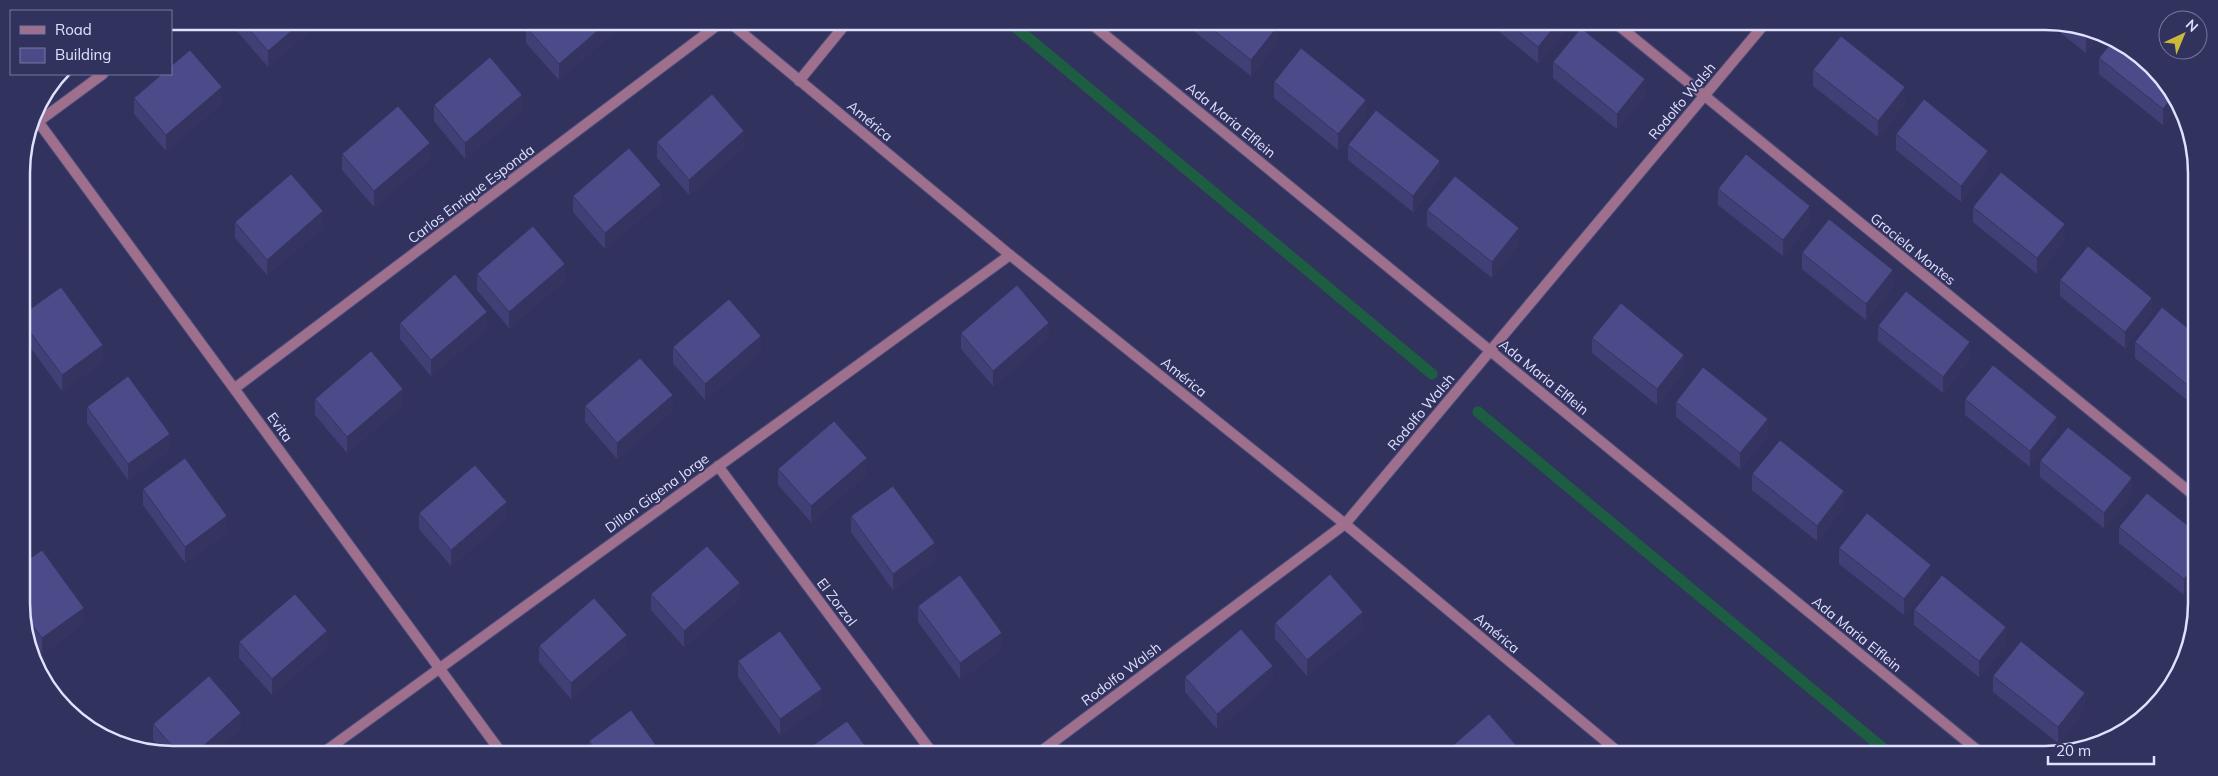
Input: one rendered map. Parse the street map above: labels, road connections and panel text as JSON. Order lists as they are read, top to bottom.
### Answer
{
  "streets": {
    "street": [
      "Rodolfo Walsh",
      "Ada Maria Elflein",
      "América",
      "Carlos Enrique Esponda",
      "Graciela Montes",
      "Evita",
      "Dillon Gigena Jorge",
      "El Zorzal"
    ]
  },
  "crossings": [
    ["Rodolfo Walsh", "Ada Maria Elflein"],
    ["Rodolfo Walsh", "América"],
    ["Rodolfo Walsh", "Graciela Montes"],
    ["América", "Dillon Gigena Jorge"],
    ["Carlos Enrique Esponda", "Evita"],
    ["Evita", "Dillon Gigena Jorge"],
    ["Dillon Gigena Jorge", "El Zorzal"]
  ],
  "legend": ["Road", "Building"],
  "scale_bar": "20 m",
  "north": "top right"
}
